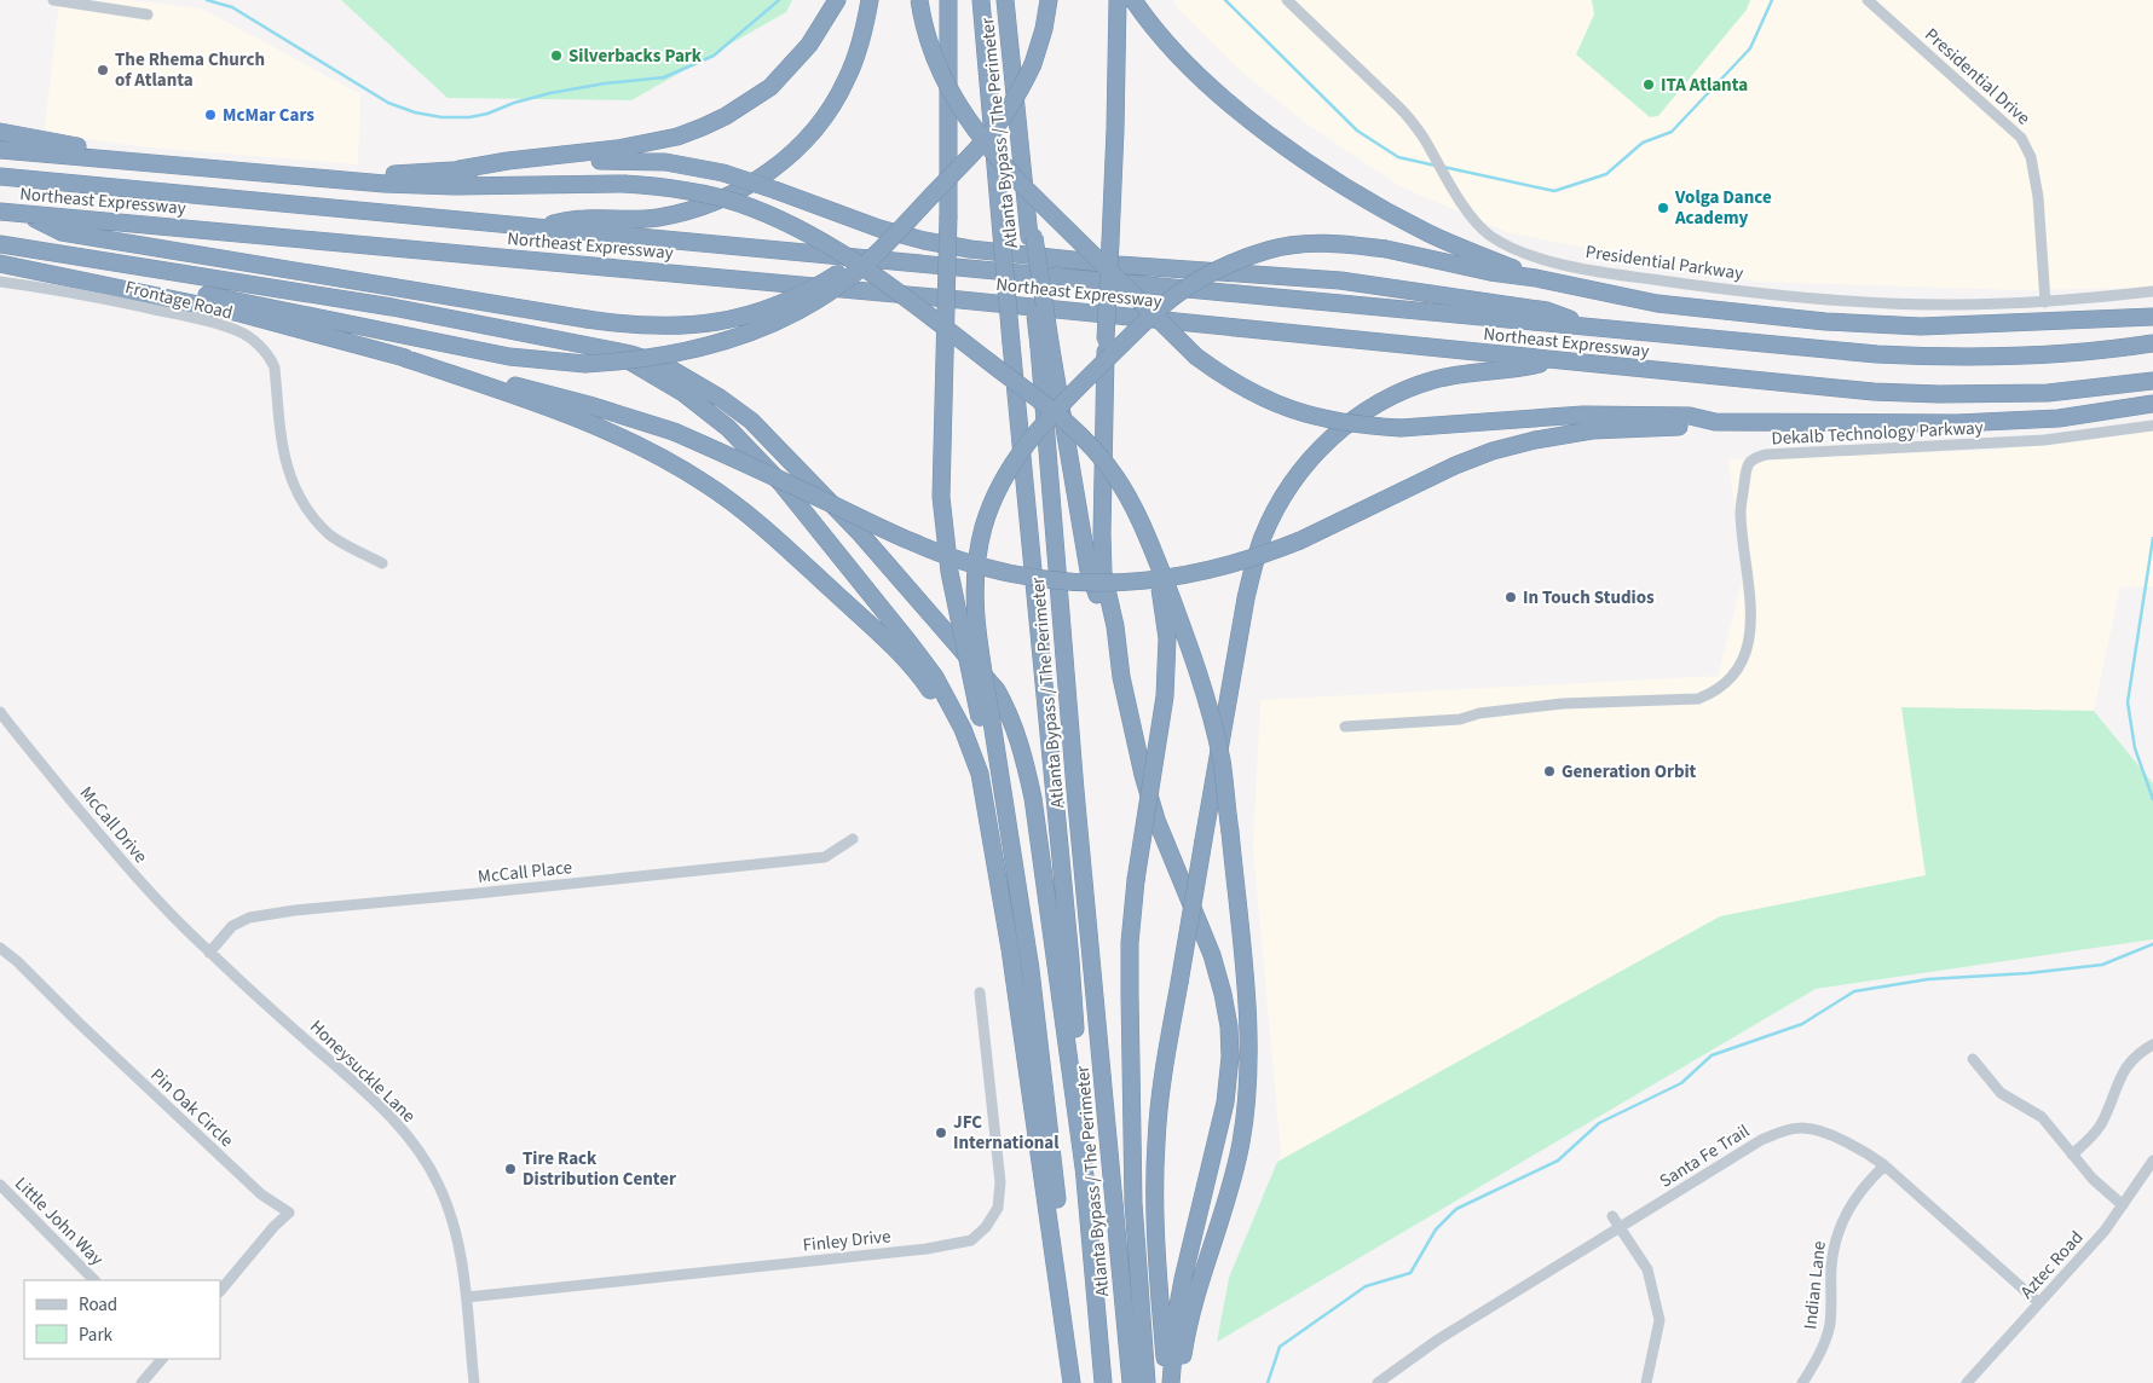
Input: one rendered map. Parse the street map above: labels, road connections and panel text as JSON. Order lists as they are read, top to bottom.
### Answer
{
  "streets": {
    "highway": ["Atlanta Bypass / The Perimeter", "Northeast Expressway"],
    "street": [
      "Presidential Drive",
      "Presidential Parkway",
      "Frontage Road",
      "Dekalb Technology Parkway",
      "McCall Drive",
      "McCall Place",
      "Honeysuckle Lane",
      "Pin Oak Circle",
      "Santa Fe Trail",
      "Little John Way",
      "Finley Drive",
      "Aztec Road",
      "Indian Lane"
    ]
  },
  "crossings": [
    ["Presidential Drive", "Presidential Parkway"],
    ["McCall Drive", "McCall Place"],
    ["McCall Drive", "Honeysuckle Lane"],
    ["McCall Place", "Honeysuckle Lane"],
    ["Honeysuckle Lane", "Finley Drive"],
    ["Santa Fe Trail", "Aztec Road"],
    ["Santa Fe Trail", "Indian Lane"]
  ],
  "places": [
    "Silverbacks Park",
    "The Rhema Church of Atlanta",
    "ITA Atlanta",
    "McMar Cars",
    "Volga Dance Academy",
    "In Touch Studios",
    "Generation Orbit",
    "JFC International",
    "Tire Rack Distribution Center"
  ],
  "legend": ["Road", "Park"]
}
